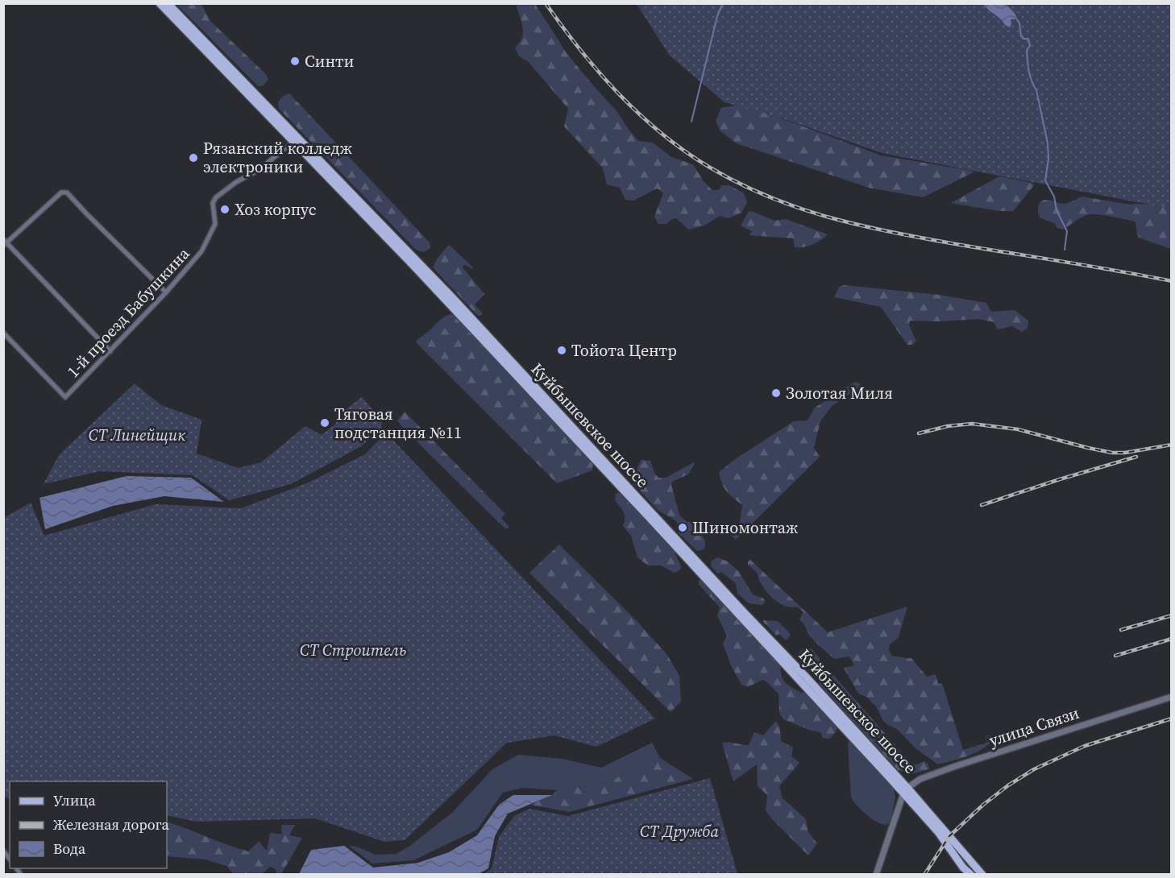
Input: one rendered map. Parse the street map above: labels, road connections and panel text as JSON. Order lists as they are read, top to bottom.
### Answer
{
  "streets": {
    "main road": ["Куйбышевское шоссе"],
    "street": ["1-й проезд Бабушкина", "улица Связи"]
  },
  "crossings": [
    ["1-й проезд Бабушкина", "Куйбышевское шоссе"],
    ["Куйбышевское шоссе", "улица Связи"]
  ],
  "parks": ["СТ Линейщик", "СТ Строитель", "СТ Дружба"],
  "places": [
    "Синти",
    "Рязанский колледж электроники",
    "Хоз корпус",
    "Тойота Центр",
    "Золотая Миля",
    "Тяговая подстанция №11",
    "Шиномонтаж"
  ],
  "legend": ["Улица", "Железная дорога", "Вода"]
}
